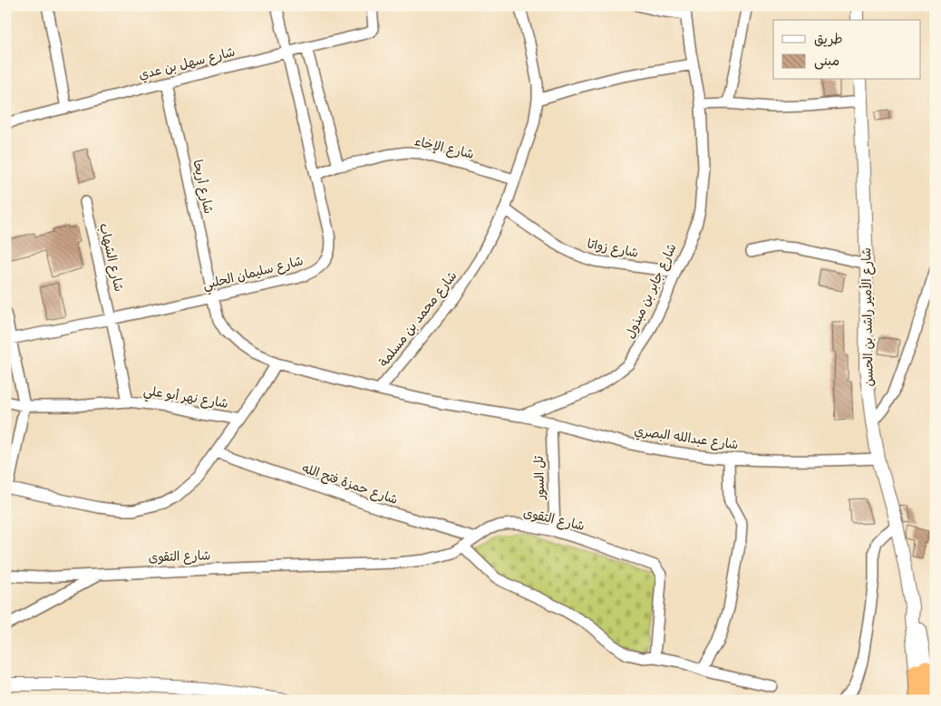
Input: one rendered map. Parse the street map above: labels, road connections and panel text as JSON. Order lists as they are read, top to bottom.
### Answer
{
  "streets": {
    "street": [
      "شارع سهل بن عدي",
      "شارع الإخاء",
      "شارع أريحا",
      "شارع زواتا",
      "شارع الشهاب",
      "شارع سليمان الحلبي",
      "شارع جابر بن مبذول",
      "شارع الأمير راشد بن الحسن",
      "شارع محمد بن مسلمة",
      "شارع نهر أبو علي",
      "شارع عبدالله البصري",
      "تل السور",
      "شارع حمزة فتح الله",
      "شارع التقوى"
    ]
  },
  "crossings": [
    ["شارع سهل بن عدي", "شارع أريحا"],
    ["شارع سهل بن عدي", "شارع سليمان الحلبي"],
    ["شارع الإخاء", "شارع سليمان الحلبي"],
    ["شارع الإخاء", "شارع محمد بن مسلمة"],
    ["شارع أريحا", "شارع سليمان الحلبي"],
    ["شارع أريحا", "شارع جابر بن مبذول"],
    ["شارع زواتا", "شارع جابر بن مبذول"],
    ["شارع زواتا", "شارع محمد بن مسلمة"],
    ["شارع الشهاب", "شارع سليمان الحلبي"],
    ["شارع الشهاب", "شارع نهر أبو علي"],
    ["شارع سليمان الحلبي", "شارع جابر بن مبذول"],
    ["شارع جابر بن مبذول", "شارع محمد بن مسلمة"],
    ["شارع جابر بن مبذول", "شارع عبدالله البصري"],
    ["شارع الأمير راشد بن الحسن", "شارع عبدالله البصري"],
    ["شارع عبدالله البصري", "تل السور"],
    ["تل السور", "شارع التقوى"],
    ["شارع حمزة فتح الله", "شارع التقوى"]
  ],
  "legend": ["طريق", "مبنى"]
}
